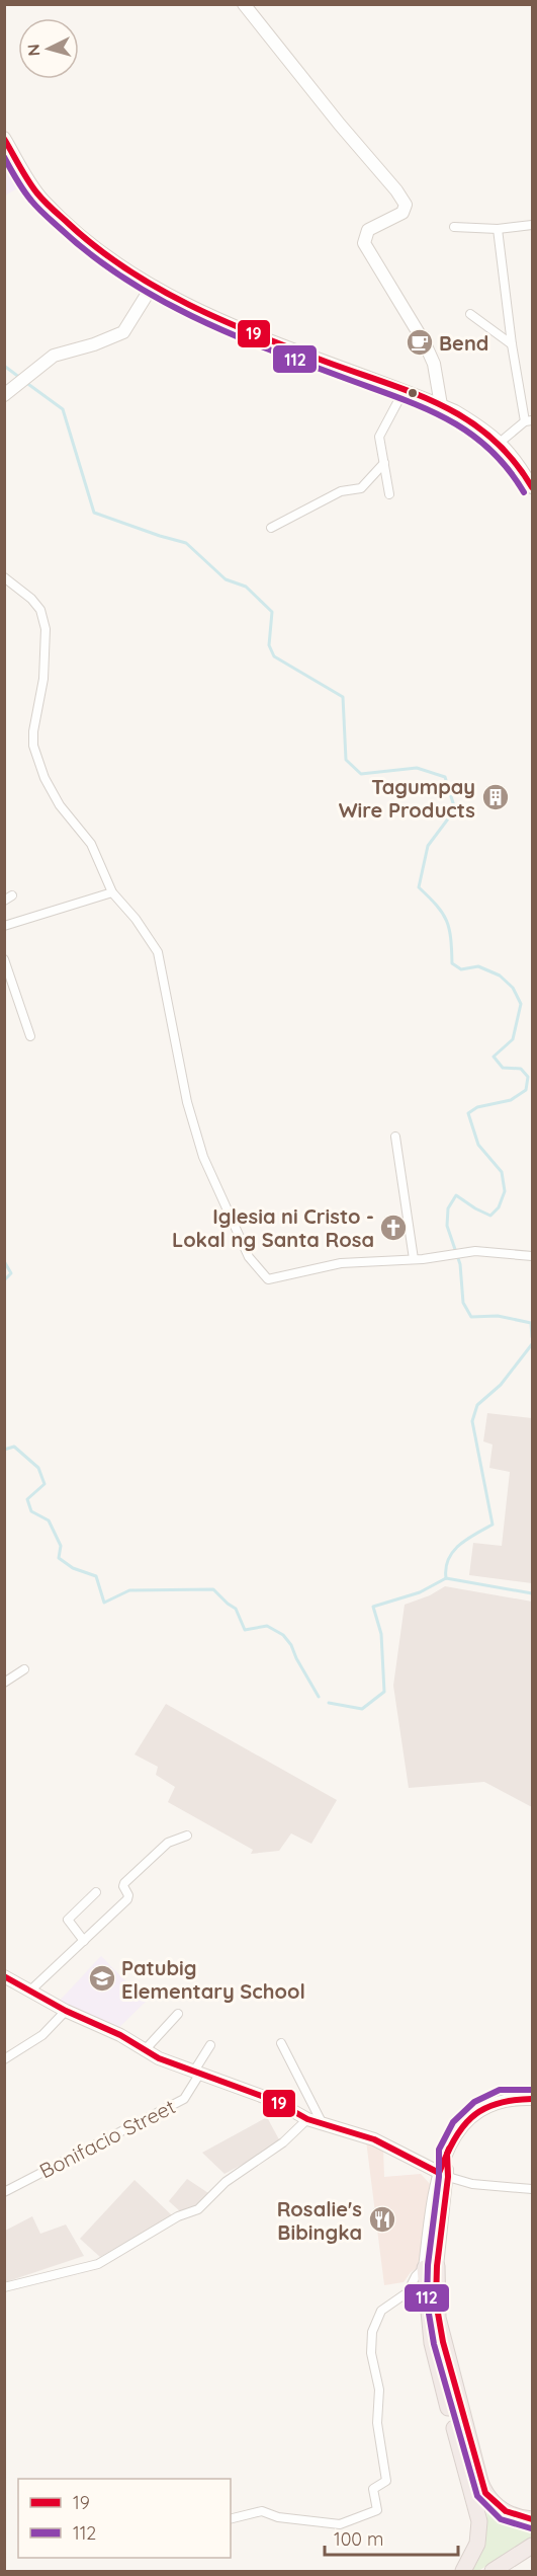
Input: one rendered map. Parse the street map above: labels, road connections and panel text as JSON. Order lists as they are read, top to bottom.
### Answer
{
  "streets": {
    "street": ["Bonifacio Street"]
  },
  "places": {
    "cafe": ["Bend"],
    "building": ["Tagumpay Wire Products"],
    "church": ["Iglesia ni Cristo - Lokal ng Santa Rosa"],
    "school or university": ["Patubig Elementary School"],
    "restaurant": ["Rosalie's Bibingka"]
  },
  "lines": ["transit line 19", "transit line 112"],
  "legend": ["19", "112"],
  "scale_bar": "100 m",
  "north": "left"
}
